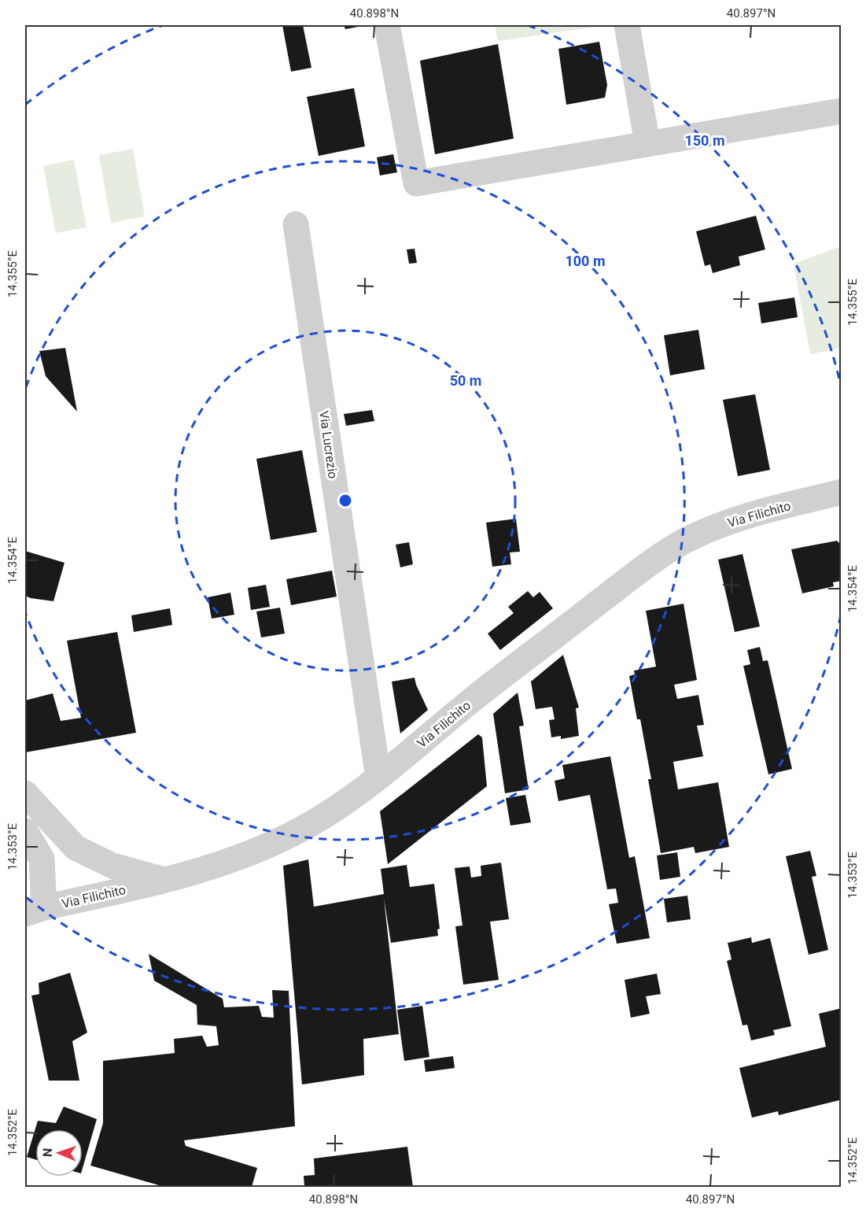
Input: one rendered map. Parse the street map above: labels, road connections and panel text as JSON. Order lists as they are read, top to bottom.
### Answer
{
  "streets": {
    "street": ["Via Lucrezio", "Via Filichito"]
  },
  "crossings": [
    ["Via Lucrezio", "Via Filichito"]
  ],
  "north": "left",
  "coordinates": [
    "40.898°N",
    "40.897°N",
    "14.355°E",
    "14.354°E",
    "14.353°E",
    "14.352°E"
  ],
  "rings": ["150 m", "100 m", "50 m"]
}
